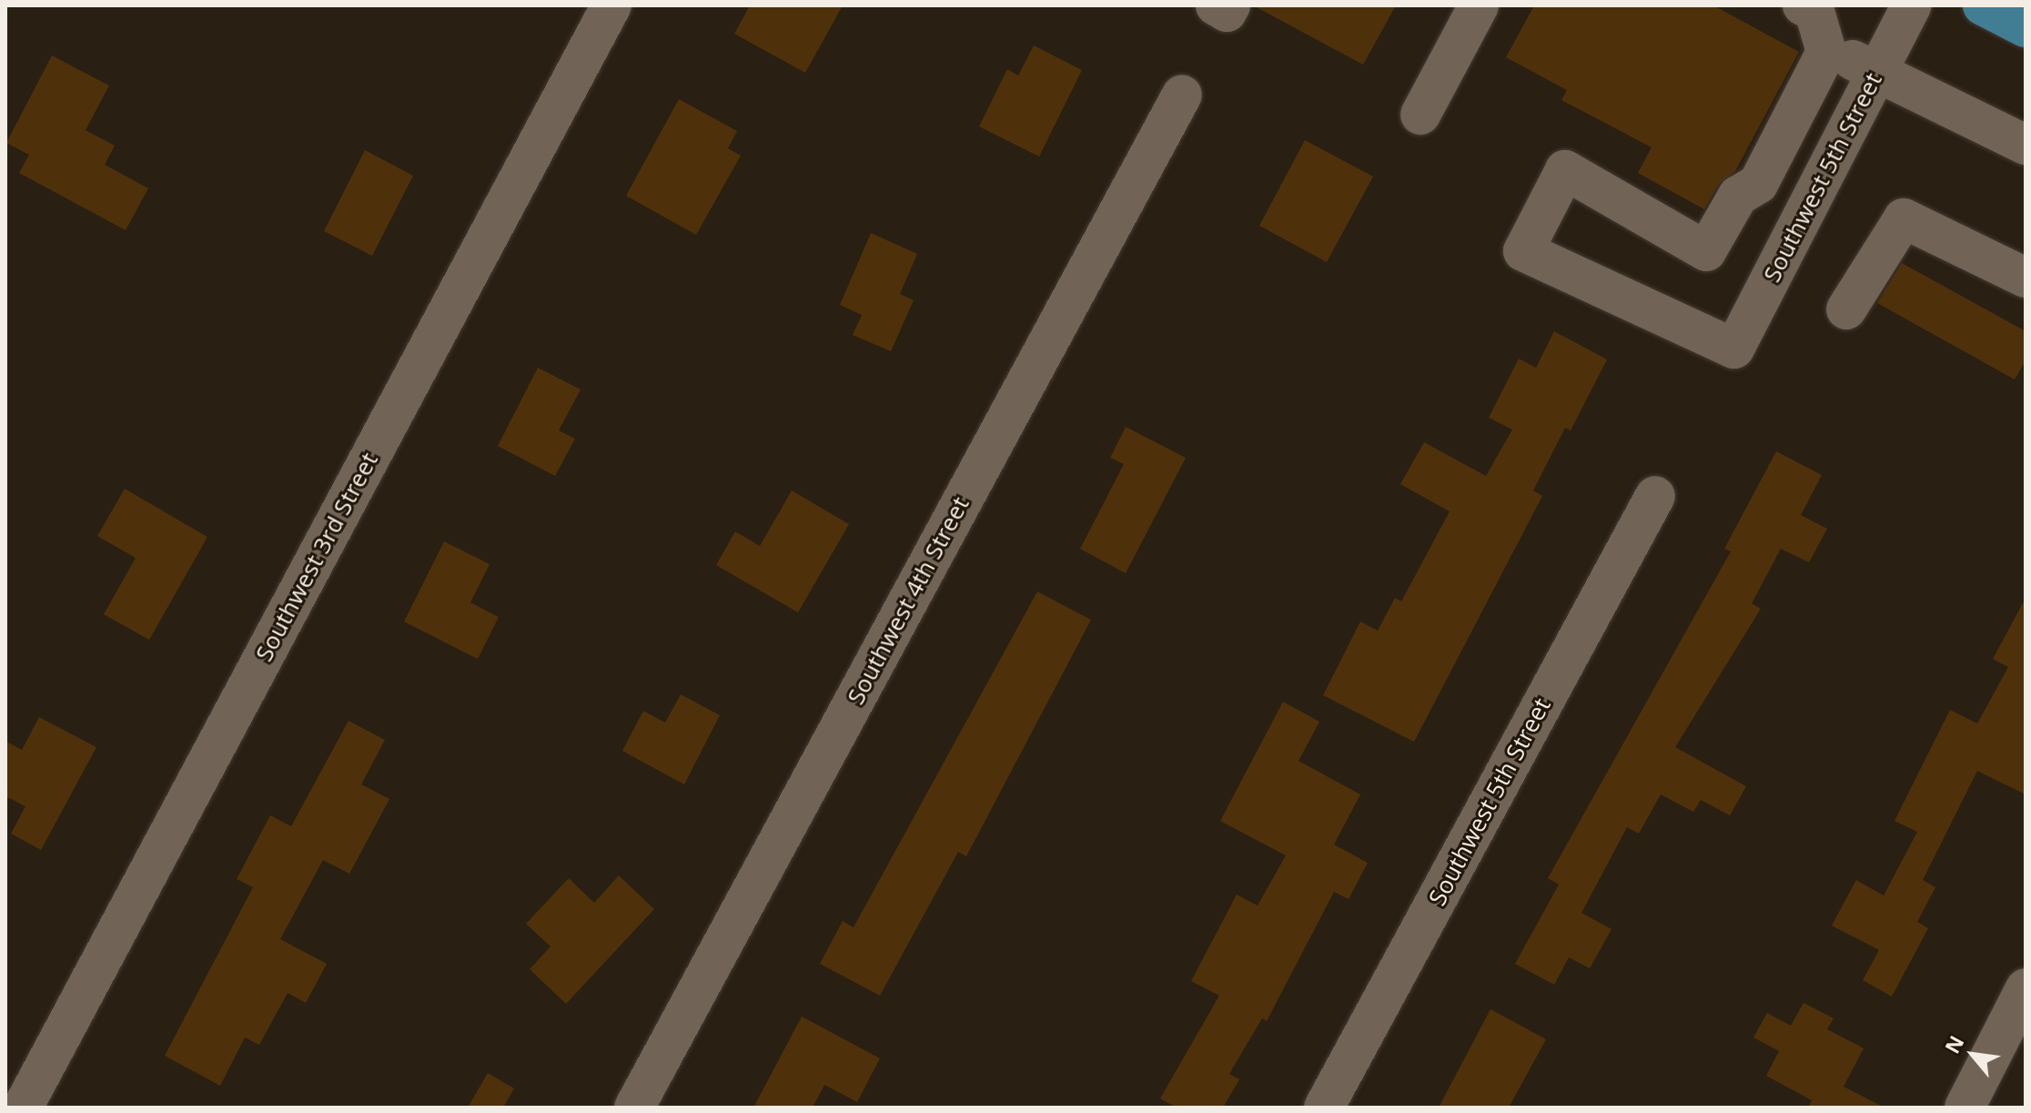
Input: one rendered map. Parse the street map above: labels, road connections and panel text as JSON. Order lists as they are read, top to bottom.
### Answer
{
  "streets": {
    "street": ["Southwest 5th Street", "Southwest 3rd Street", "Southwest 4th Street"]
  },
  "north": "top left"
}
